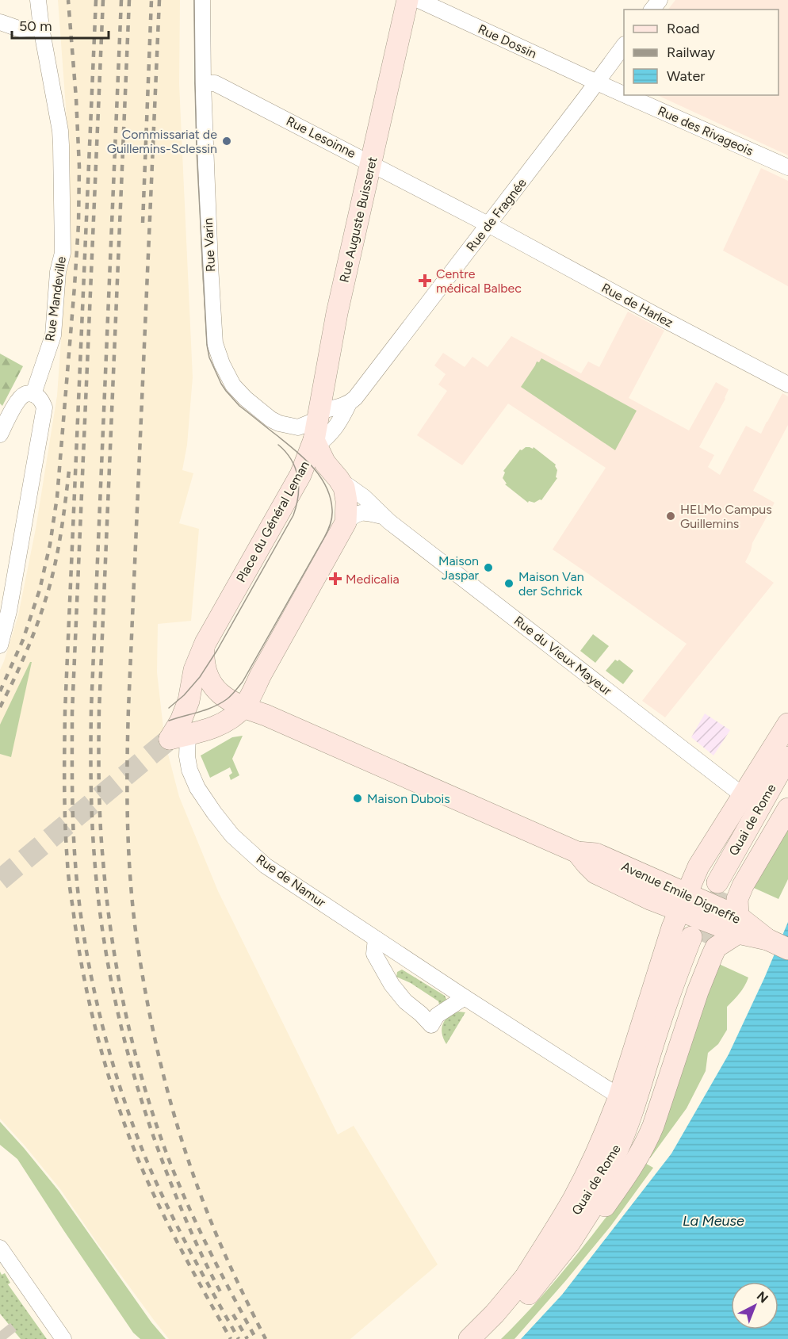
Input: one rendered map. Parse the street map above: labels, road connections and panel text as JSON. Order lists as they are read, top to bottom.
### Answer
{
  "streets": {
    "main road": [
      "Rue Auguste Buisseret",
      "Place du Général Leman",
      "Quai de Rome",
      "Avenue Emile Digneffe"
    ],
    "street": [
      "Rue Dossin",
      "Rue des Rivageois",
      "Rue Lesoinne",
      "Rue de Fragnée",
      "Rue Varin",
      "Rue Mandeville",
      "Rue de Harlez",
      "Rue du Vieux Mayeur",
      "Rue de Namur"
    ]
  },
  "crossings": [
    ["Rue Dossin", "Rue des Rivageois"],
    ["Rue Dossin", "Rue de Fragnée"],
    ["Rue des Rivageois", "Rue de Fragnée"],
    ["Rue Lesoinne", "Rue de Fragnée"],
    ["Rue Lesoinne", "Rue Auguste Buisseret"],
    ["Rue Lesoinne", "Rue Varin"],
    ["Rue Lesoinne", "Rue de Harlez"],
    ["Rue de Fragnée", "Rue Auguste Buisseret"],
    ["Rue de Fragnée", "Rue de Harlez"],
    ["Rue de Fragnée", "Place du Général Leman"],
    ["Rue Auguste Buisseret", "Rue Varin"],
    ["Rue Auguste Buisseret", "Place du Général Leman"],
    ["Place du Général Leman", "Rue du Vieux Mayeur"],
    ["Place du Général Leman", "Rue de Namur"],
    ["Place du Général Leman", "Avenue Emile Digneffe"]
  ],
  "water": ["La Meuse"],
  "places": {
    "other": [
      "Commissariat de Guillemins-Sclessin",
      "HELMo Campus Guillemins",
      "Maison Jaspar",
      "Maison Van der Schrick",
      "Maison Dubois"
    ],
    "health": ["Centre médical Balbec", "Medicalia"]
  },
  "legend": ["Road", "Railway", "Water"],
  "scale_bar": "50 m",
  "north": "top right"
}
